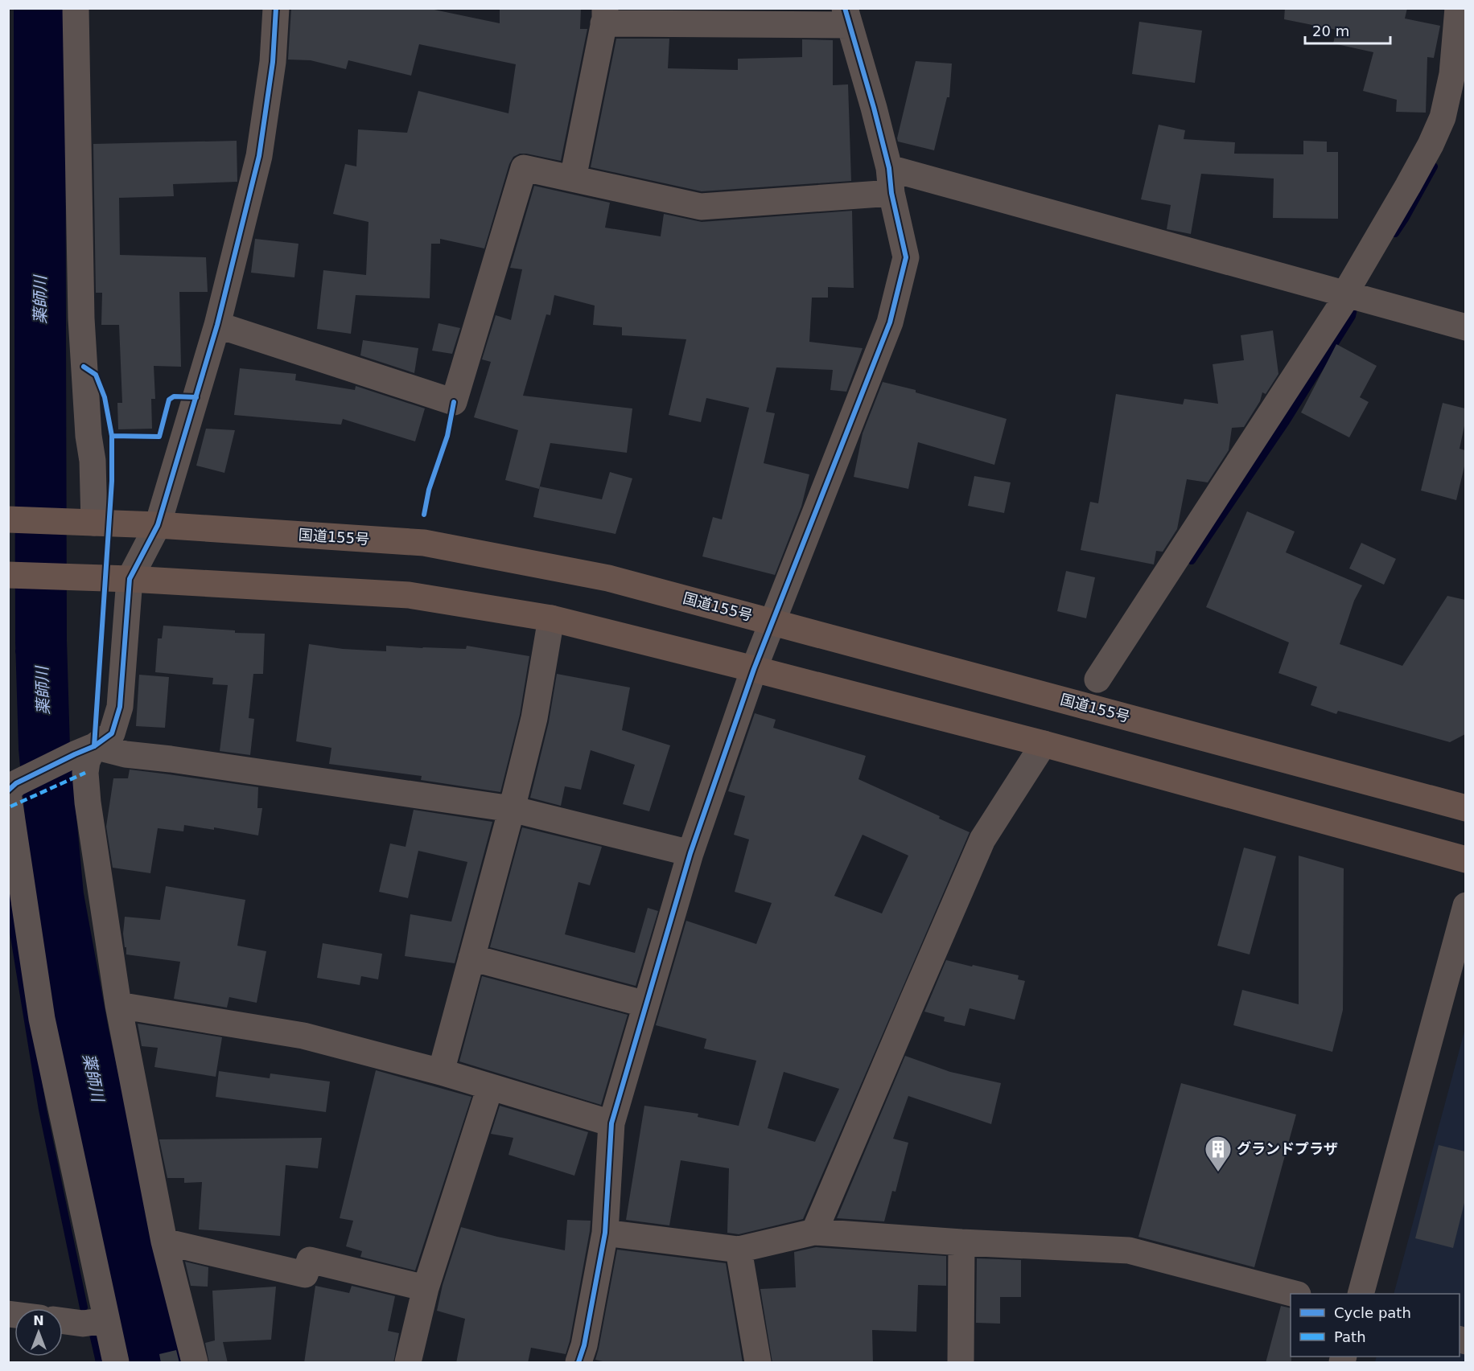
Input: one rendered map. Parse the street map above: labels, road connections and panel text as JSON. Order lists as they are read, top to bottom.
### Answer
{
  "streets": {
    "highway": ["国道155号"]
  },
  "water": ["薬師川"],
  "places": {
    "building": ["グランドプラザ"]
  },
  "legend": ["Cycle path", "Path"],
  "scale_bar": "20 m",
  "north": "top"
}
